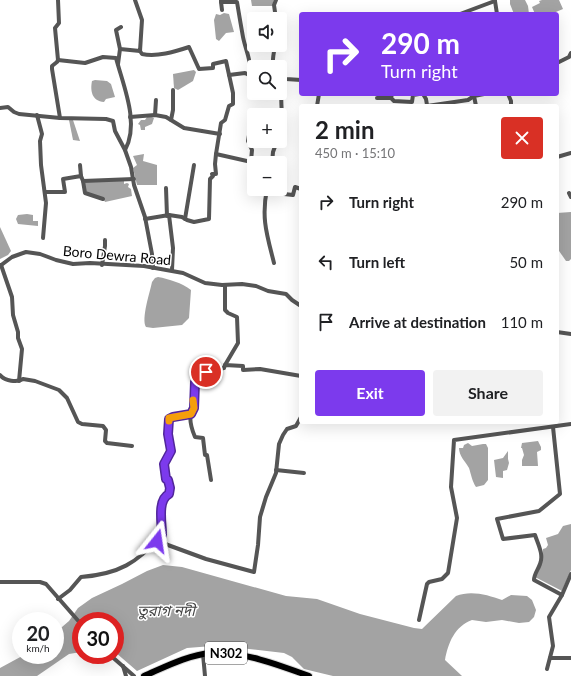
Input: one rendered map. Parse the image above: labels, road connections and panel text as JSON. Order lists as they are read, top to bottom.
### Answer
{
  "streets": {
    "highway": ["N302"],
    "street": ["Boro Dewra Road"]
  },
  "water": ["তুরাগ নদী"],
  "page": {
    "map_buttons": ["+", "−"],
    "turn": ["290 m", "Turn right"],
    "heading": ["2 min", "450 m · 15:10"],
    "list": [
      {
        "name": "Turn right",
        "value": "290 m"
      },
      {
        "name": "Turn left",
        "value": "50 m"
      },
      {
        "name": "Arrive at destination",
        "value": "110 m"
      }
    ],
    "buttons": ["Exit", "Share"],
    "speed": "20 km/h",
    "limit": "30"
  }
}
